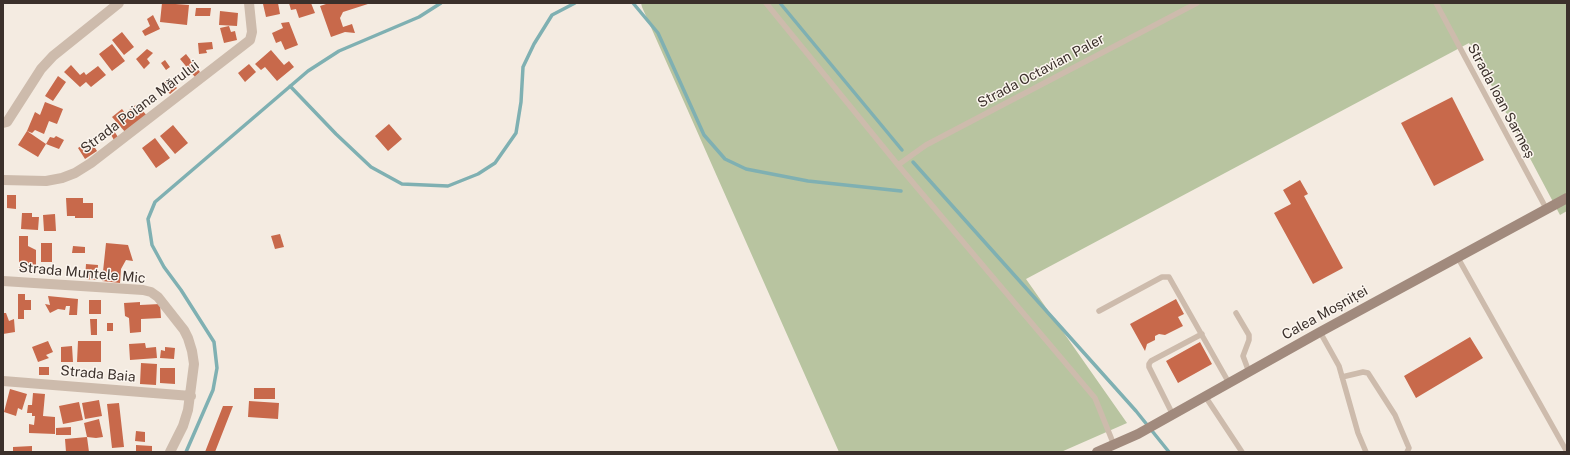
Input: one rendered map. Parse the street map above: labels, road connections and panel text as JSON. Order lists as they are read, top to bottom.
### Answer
{
  "streets": {
    "street": [
      "Strada Poiana Mărului",
      "Strada Muntele Mic",
      "Calea Moșniței",
      "Strada Baia"
    ],
    "lane": ["Strada Octavian Paler", "Strada Ioan Sarmeș"]
  },
  "crossings": [
    ["Strada Ioan Sarmeș", "Calea Moșniței"],
    ["Strada Muntele Mic", "Strada Baia"]
  ]
}
